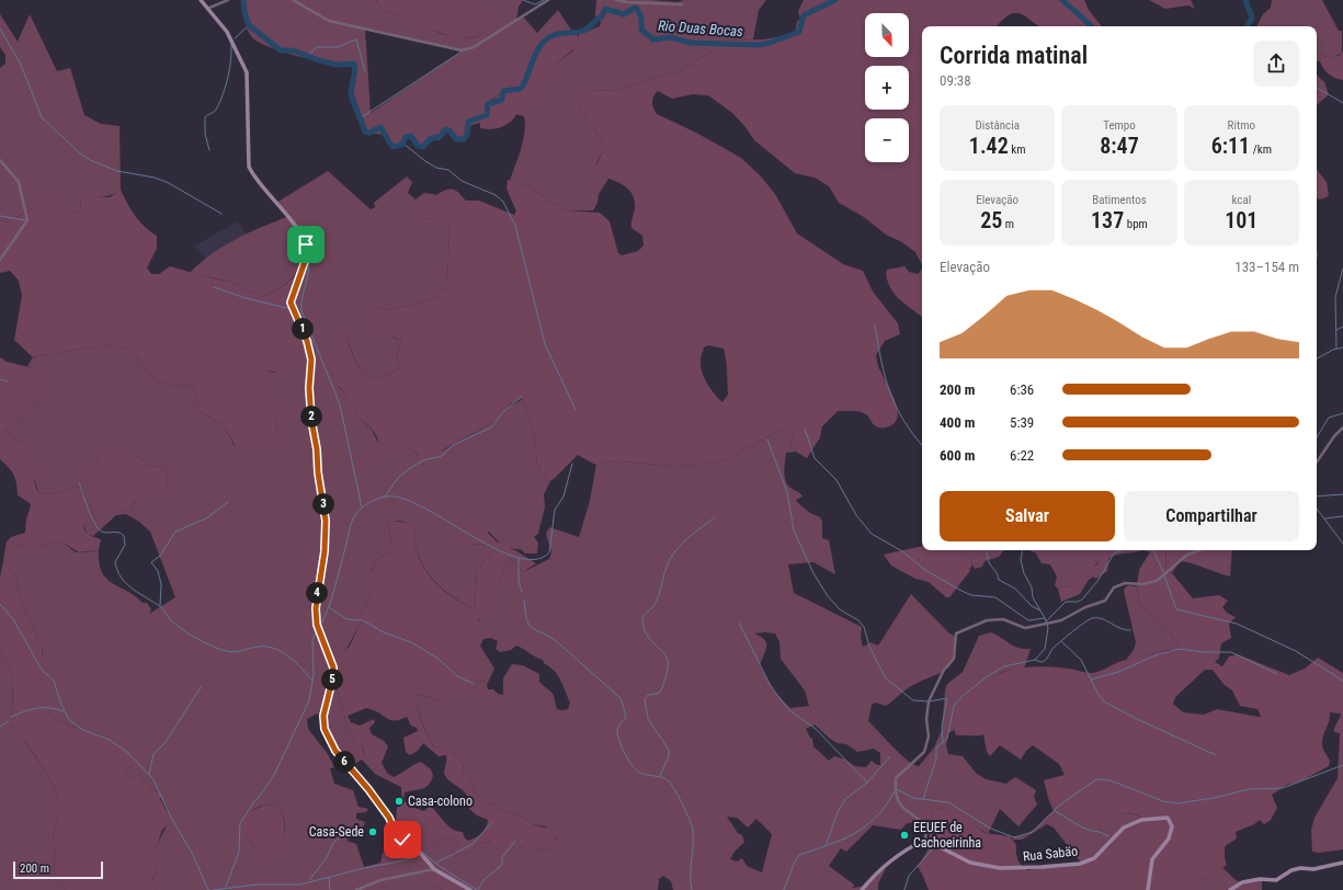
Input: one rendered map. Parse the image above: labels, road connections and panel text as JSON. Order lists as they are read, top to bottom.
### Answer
{
  "streets": {
    "street": ["Rua Sabäo"]
  },
  "water": ["Rio Duas Bocas"],
  "places": ["Casa-colono", "Casa-Sede", "EEUEF de Cachoeirinha"],
  "scale_bar": "200 m",
  "north": "bottom right",
  "page": {
    "map_buttons": ["+", "−"],
    "heading": ["Corrida matinal", "09:38"],
    "stats": [
      ["Distância", "1.42 km"],
      ["Tempo", "8:47"],
      ["Ritmo", "6:11 /km"],
      ["Elevação", "25 m"],
      ["Batimentos", "137 bpm"],
      ["kcal", "101"]
    ],
    "chart": ["Elevação", "133–154 m"],
    "pins": [
      "1",
      "2",
      "3",
      "4",
      "5",
      "6"
    ],
    "list": [
      {
        "name": "200 m",
        "note": "6:36"
      },
      {
        "name": "400 m",
        "note": "5:39"
      },
      {
        "name": "600 m",
        "note": "6:22"
      }
    ],
    "buttons": ["Salvar", "Compartilhar"],
    "scale": "200 m"
  }
}
